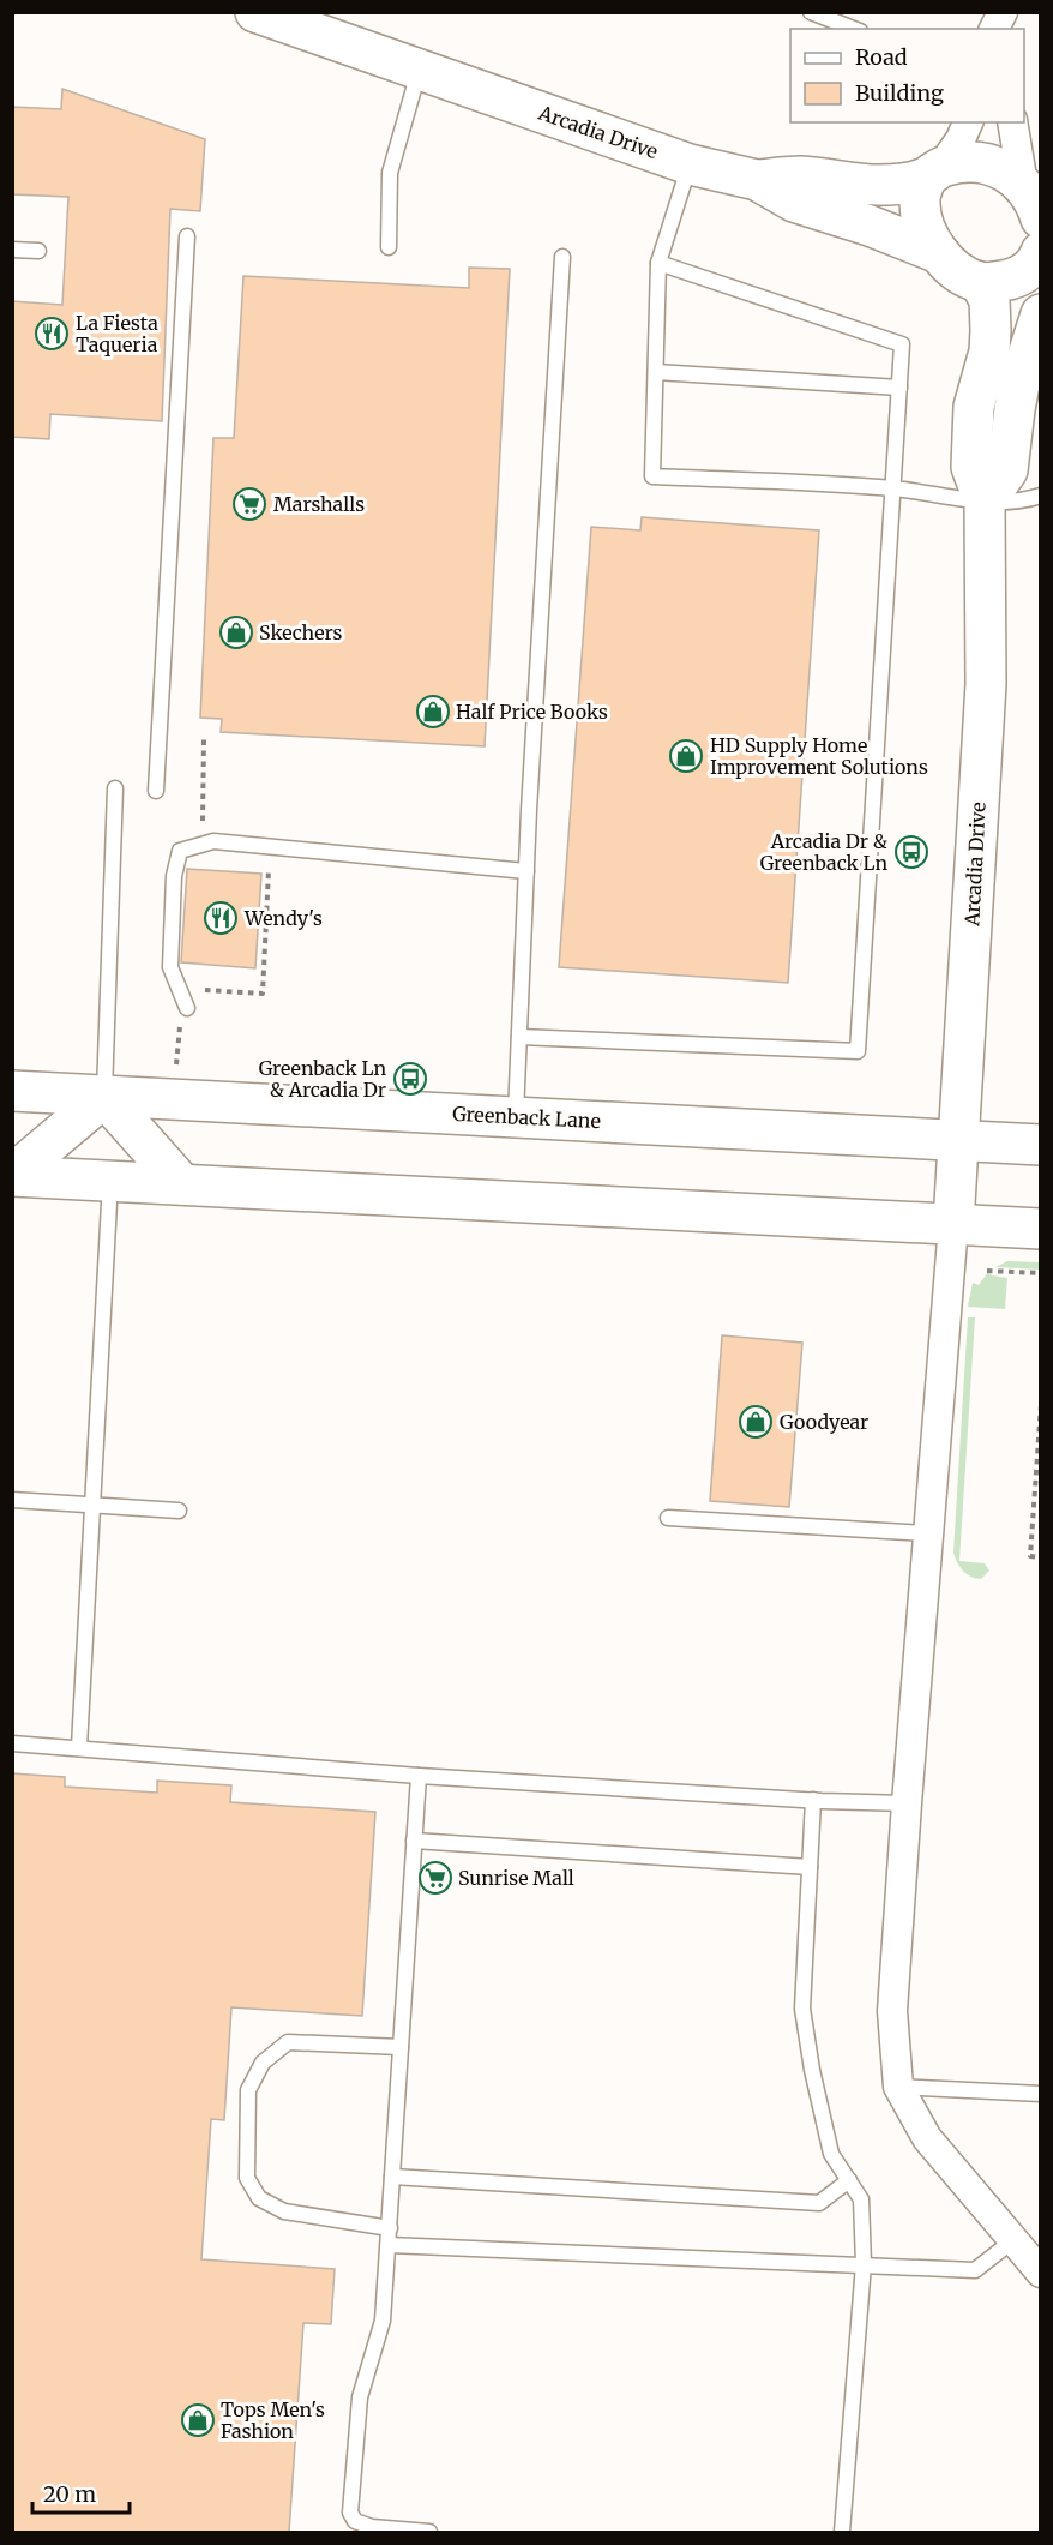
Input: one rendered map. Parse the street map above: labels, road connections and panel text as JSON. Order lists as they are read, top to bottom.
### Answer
{
  "streets": {
    "street": ["Arcadia Drive", "Greenback Lane"]
  },
  "crossings": [
    ["Arcadia Drive", "Greenback Lane"]
  ],
  "places": {
    "restaurant": ["La Fiesta Taqueria", "Wendy's"],
    "supermarket": ["Marshalls", "Sunrise Mall"],
    "shop": [
      "Skechers",
      "Half Price Books",
      "HD Supply Home Improvement Solutions",
      "Goodyear",
      "Tops Men's Fashion"
    ],
    "bus stop": ["Arcadia Dr & Greenback Ln", "Greenback Ln & Arcadia Dr"]
  },
  "legend": ["Road", "Building"],
  "scale_bar": "20 m"
}
